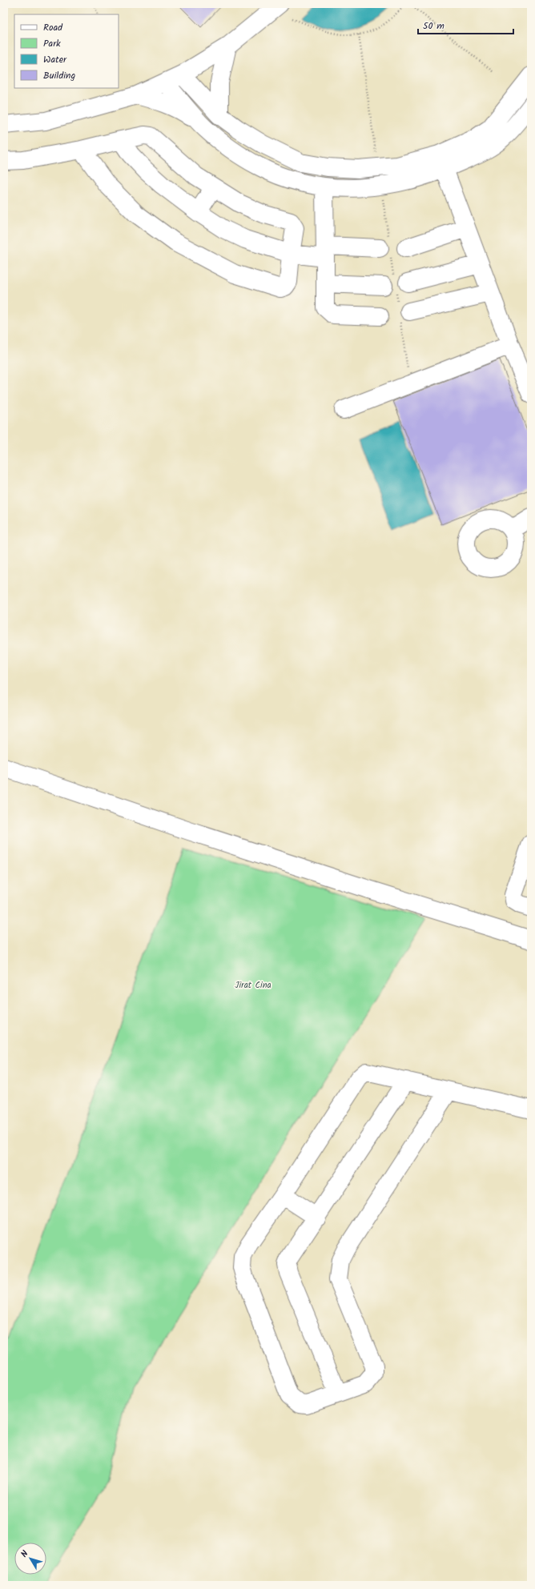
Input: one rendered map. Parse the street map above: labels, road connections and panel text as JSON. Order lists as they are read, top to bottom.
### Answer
{
  "parks": ["Jirat Cina"],
  "legend": [
    "Road",
    "Park",
    "Water",
    "Building"
  ],
  "scale_bar": "50 m",
  "north": "top left"
}
